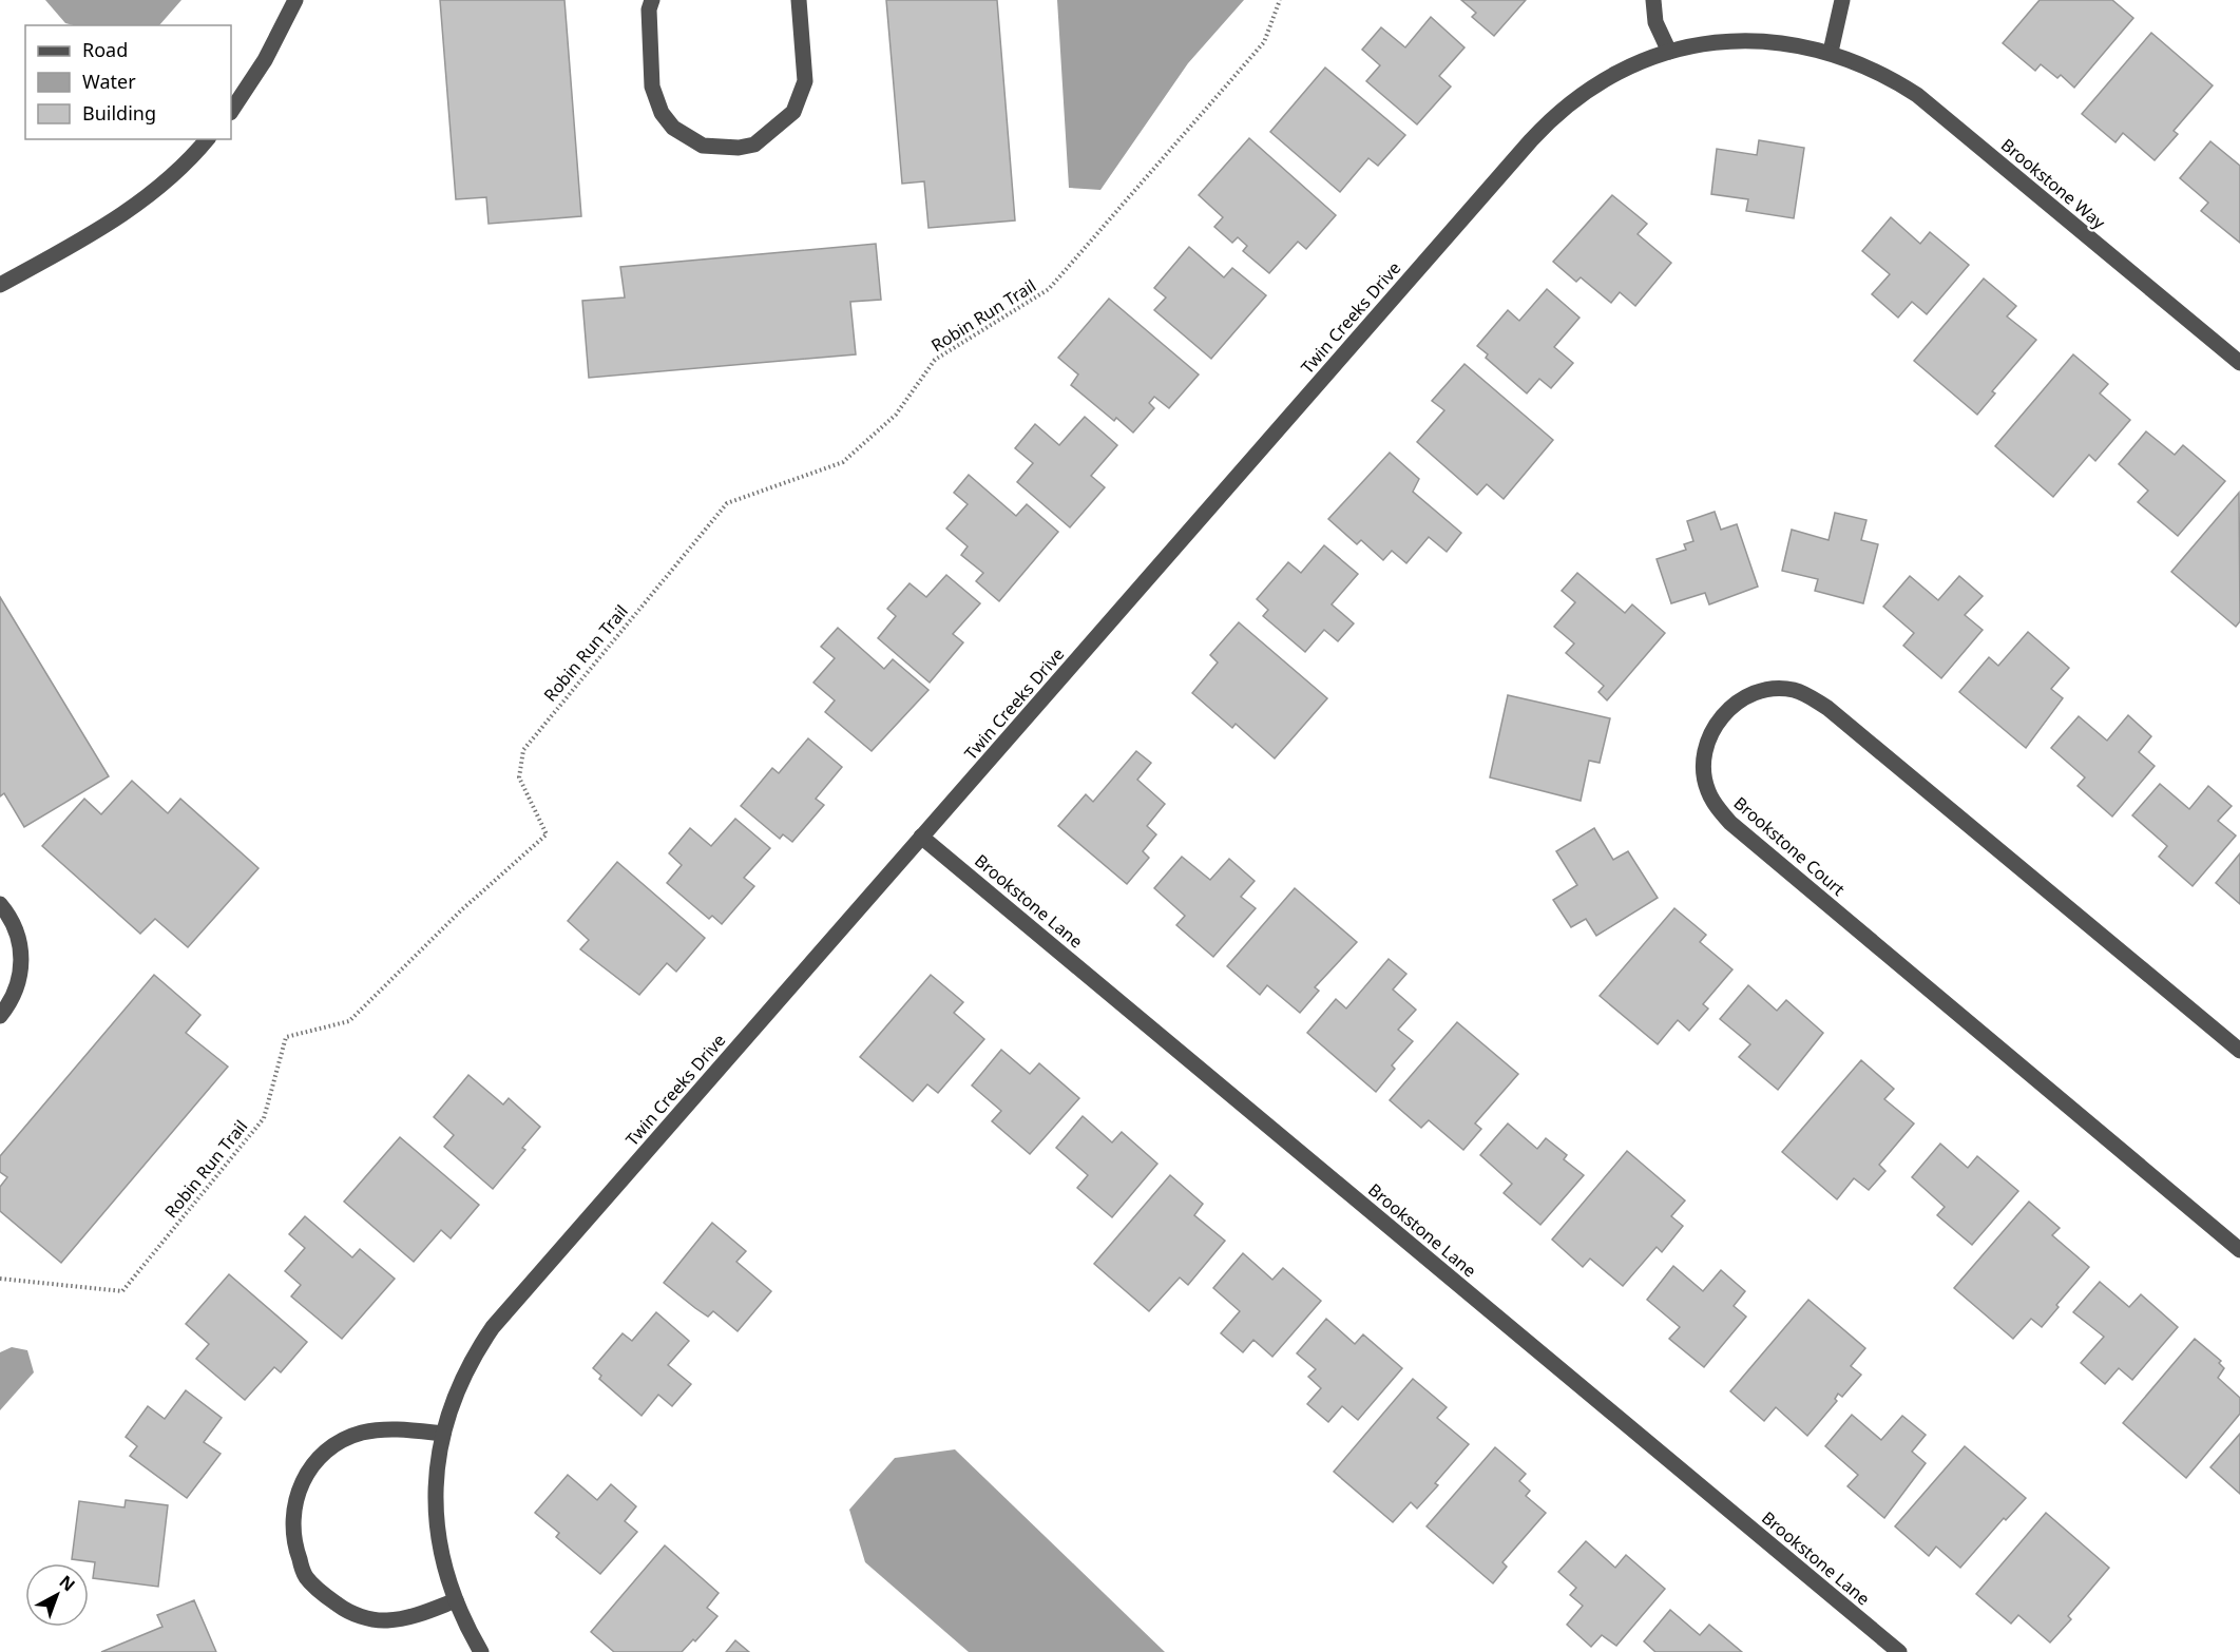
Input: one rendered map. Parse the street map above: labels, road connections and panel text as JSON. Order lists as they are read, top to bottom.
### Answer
{
  "streets": {
    "street": [
      "Brookstone Way",
      "Twin Creeks Drive",
      "Brookstone Court",
      "Brookstone Lane"
    ],
    "path": ["Robin Run Trail"]
  },
  "crossings": [
    ["Brookstone Way", "Twin Creeks Drive"],
    ["Twin Creeks Drive", "Brookstone Lane"]
  ],
  "legend": ["Road", "Water", "Building"],
  "north": "top right"
}
